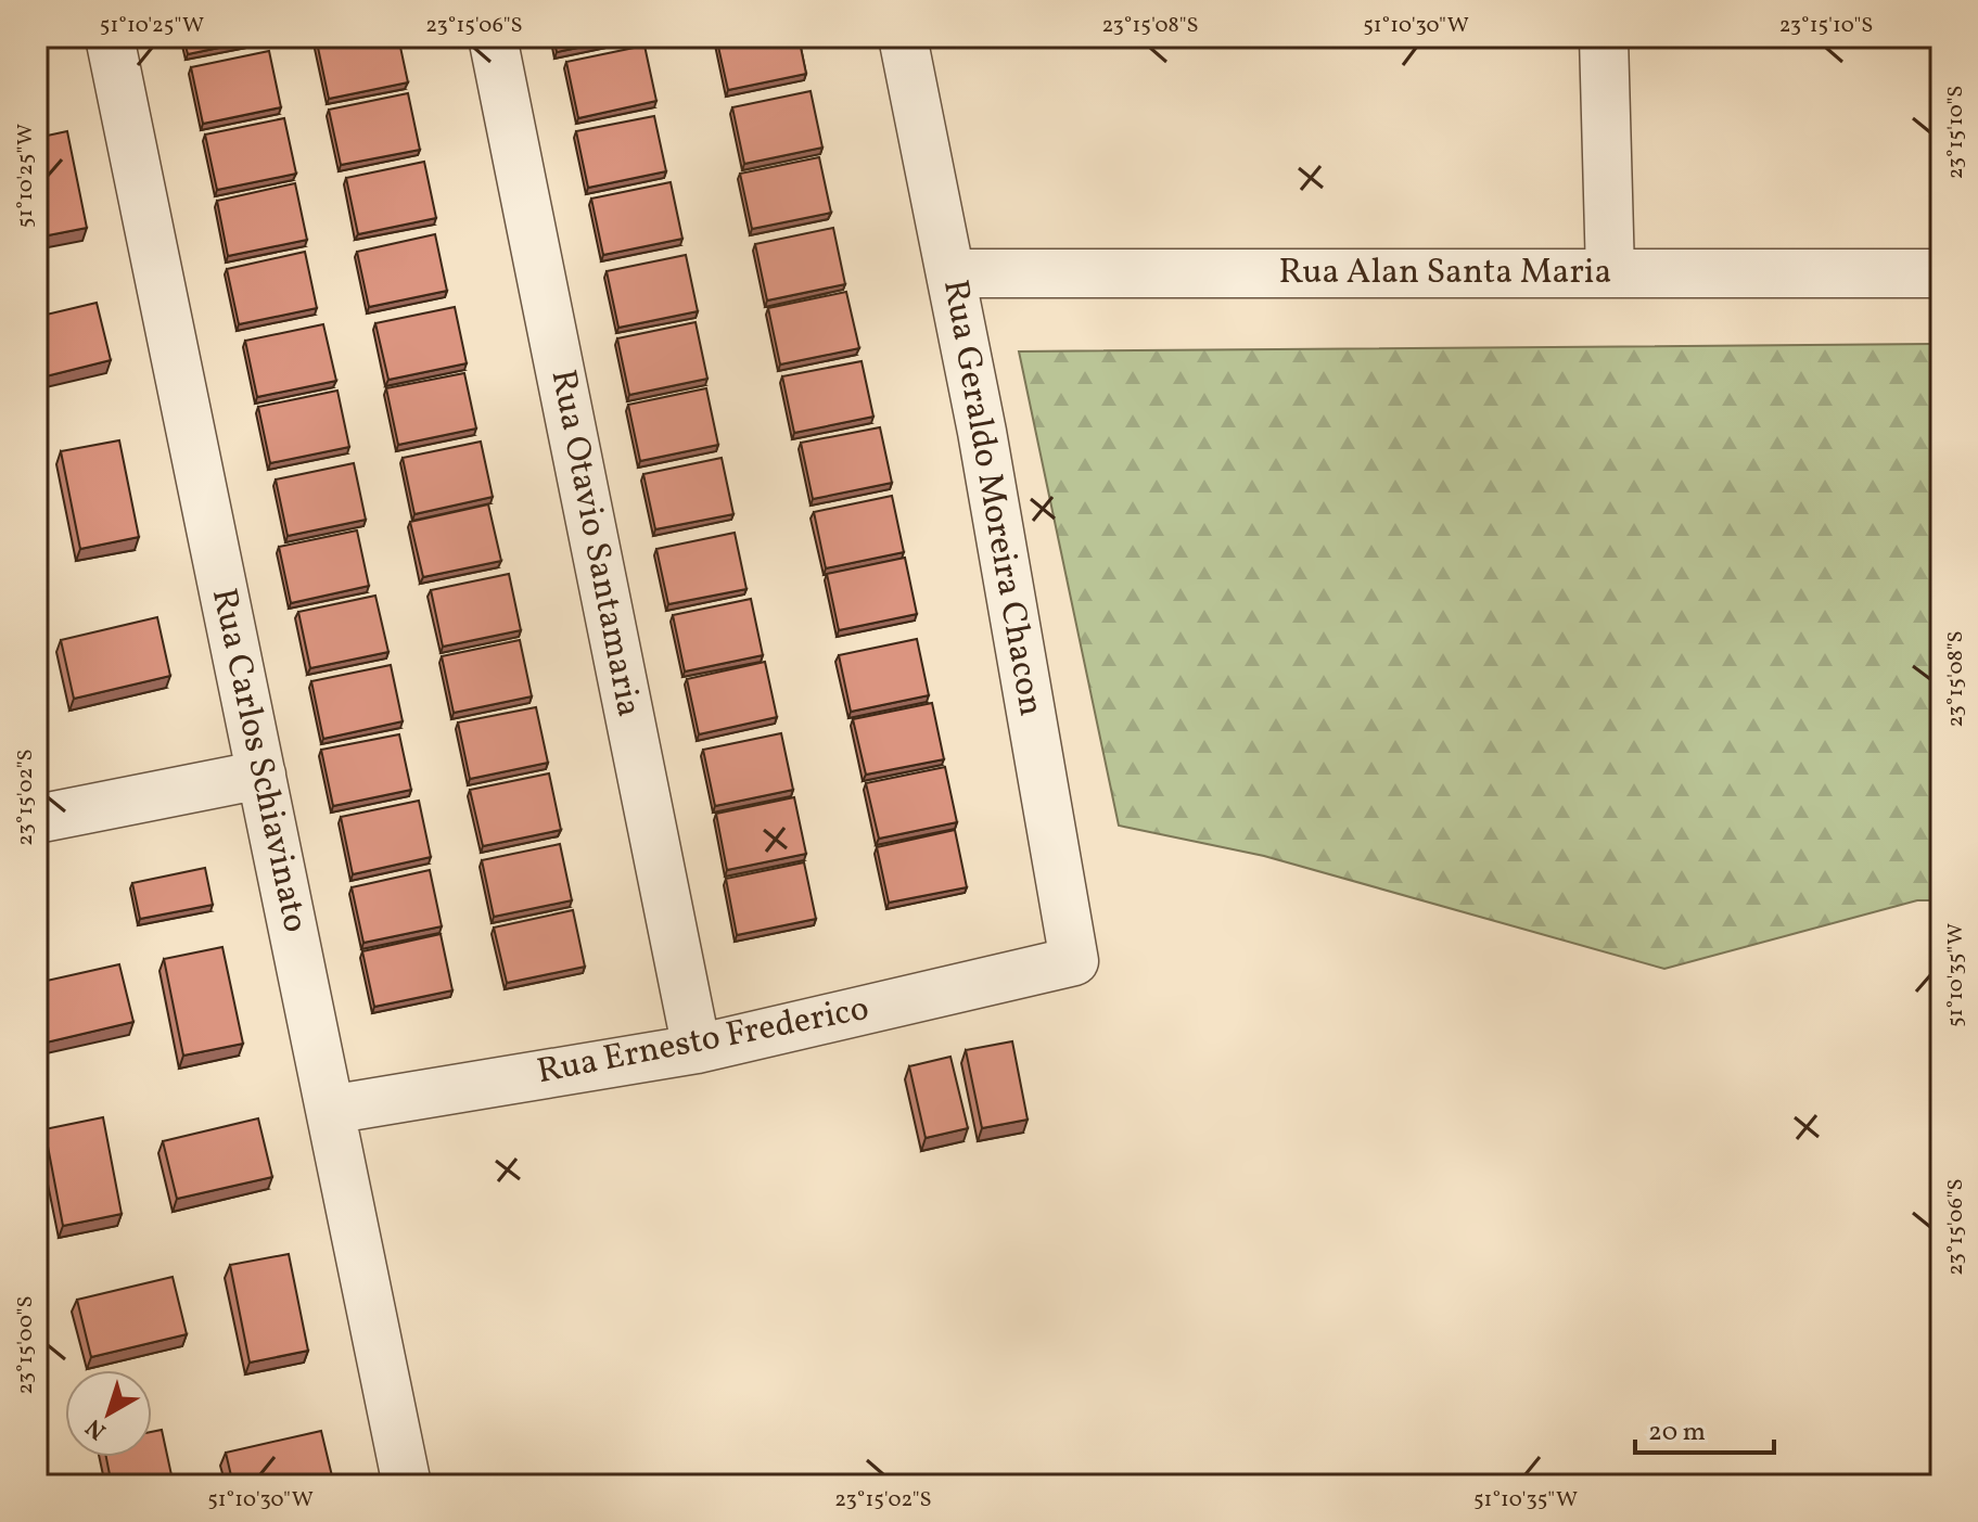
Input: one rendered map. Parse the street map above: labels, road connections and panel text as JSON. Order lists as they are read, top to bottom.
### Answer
{
  "streets": {
    "street": [
      "Rua Alan Santa Maria",
      "Rua Geraldo Moreira Chacon",
      "Rua Otavio Santamaria",
      "Rua Carlos Schiavinato",
      "Rua Ernesto Frederico"
    ]
  },
  "crossings": [
    ["Rua Alan Santa Maria", "Rua Geraldo Moreira Chacon"],
    ["Rua Geraldo Moreira Chacon", "Rua Ernesto Frederico"],
    ["Rua Otavio Santamaria", "Rua Ernesto Frederico"],
    ["Rua Carlos Schiavinato", "Rua Ernesto Frederico"]
  ],
  "scale_bar": "20 m",
  "north": "bottom left",
  "coordinates": [
    "51°10'25\"W",
    "23°15'06\"S",
    "23°15'08\"S",
    "51°10'30\"W",
    "23°15'10\"S",
    "23°15'02\"S",
    "51°10'35\"W",
    "23°15'00\"S"
  ]
}
